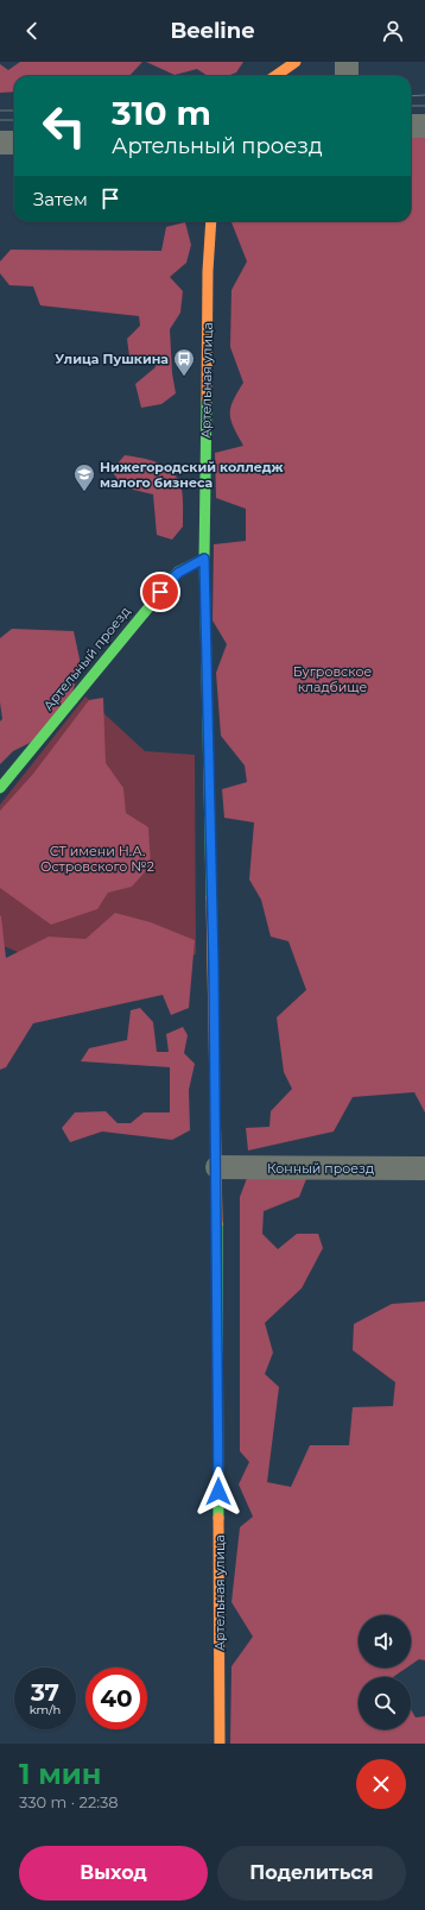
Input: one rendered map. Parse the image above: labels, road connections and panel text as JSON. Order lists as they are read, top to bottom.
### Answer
{
  "streets": {
    "street": ["Артельная улица", "Артельный проезд", "Конный проезд"]
  },
  "crossings": [
    ["Артельная улица", "Артельный проезд"],
    ["Артельная улица", "Конный проезд"]
  ],
  "parks": ["Бугровское кладбище", "СТ имени Н.А. Островского №2"],
  "places": {
    "bus stop": ["Улица Пушкина"],
    "school or university": ["Нижегородский колледж малого бизнеса"]
  },
  "page": {
    "header": "Beeline",
    "turn": ["310 m", "Артельный проезд"],
    "then": "Затем",
    "speed": "37 km/h",
    "limit": "40",
    "heading": ["1 мин", "330 m · 22:38"],
    "buttons": ["Выход", "Поделиться"]
  }
}
